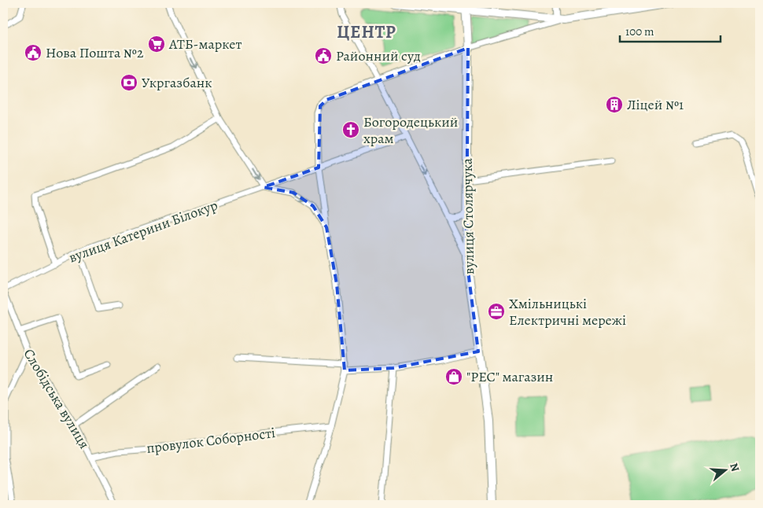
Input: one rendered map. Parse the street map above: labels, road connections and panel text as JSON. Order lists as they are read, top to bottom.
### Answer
{
  "streets": {
    "main road": ["вулиця Столярчука"],
    "street": ["вулиця Катерини Білокур", "Слобідська вулиця", "провулок Соборності"]
  },
  "crossings": [
    ["вулиця Катерини Білокур", "Слобідська вулиця"],
    ["Слобідська вулиця", "провулок Соборності"]
  ],
  "districts": ["ЦЕНТР"],
  "places": {
    "supermarket": ["АТБ-маркет"],
    "public building": ["Нова Пошта №2", "Районний суд"],
    "bank": ["Укргазбанк"],
    "building": ["Ліцей №1"],
    "church": ["Богородецький храм"],
    "office": ["Хмільницькі Електричні мережі"],
    "shop": ["\"РЕС\" магазин"]
  },
  "scale_bar": "100 m",
  "north": "right"
}
